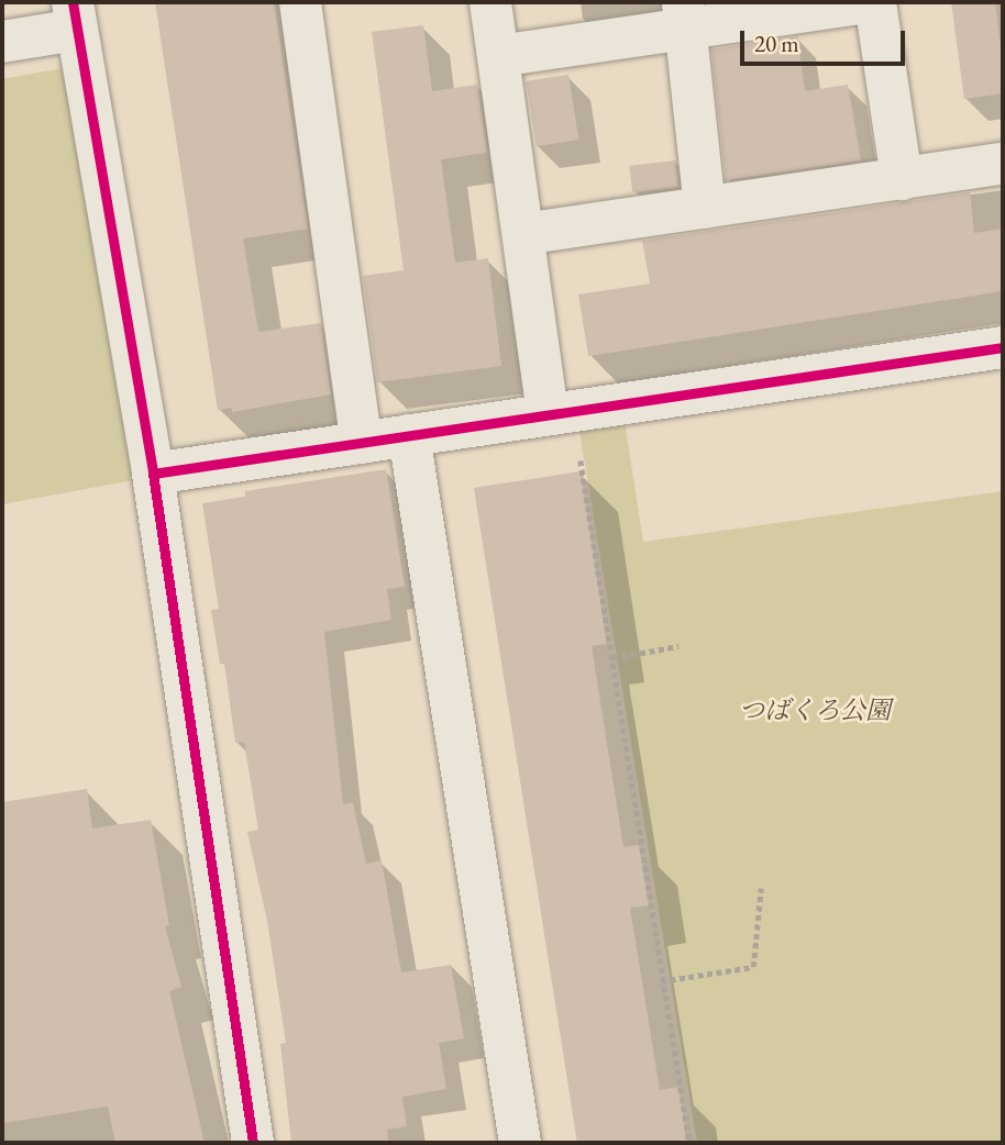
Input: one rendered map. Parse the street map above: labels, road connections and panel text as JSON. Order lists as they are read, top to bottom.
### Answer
{
  "parks": ["つばくろ公園"],
  "scale_bar": "20 m"
}
